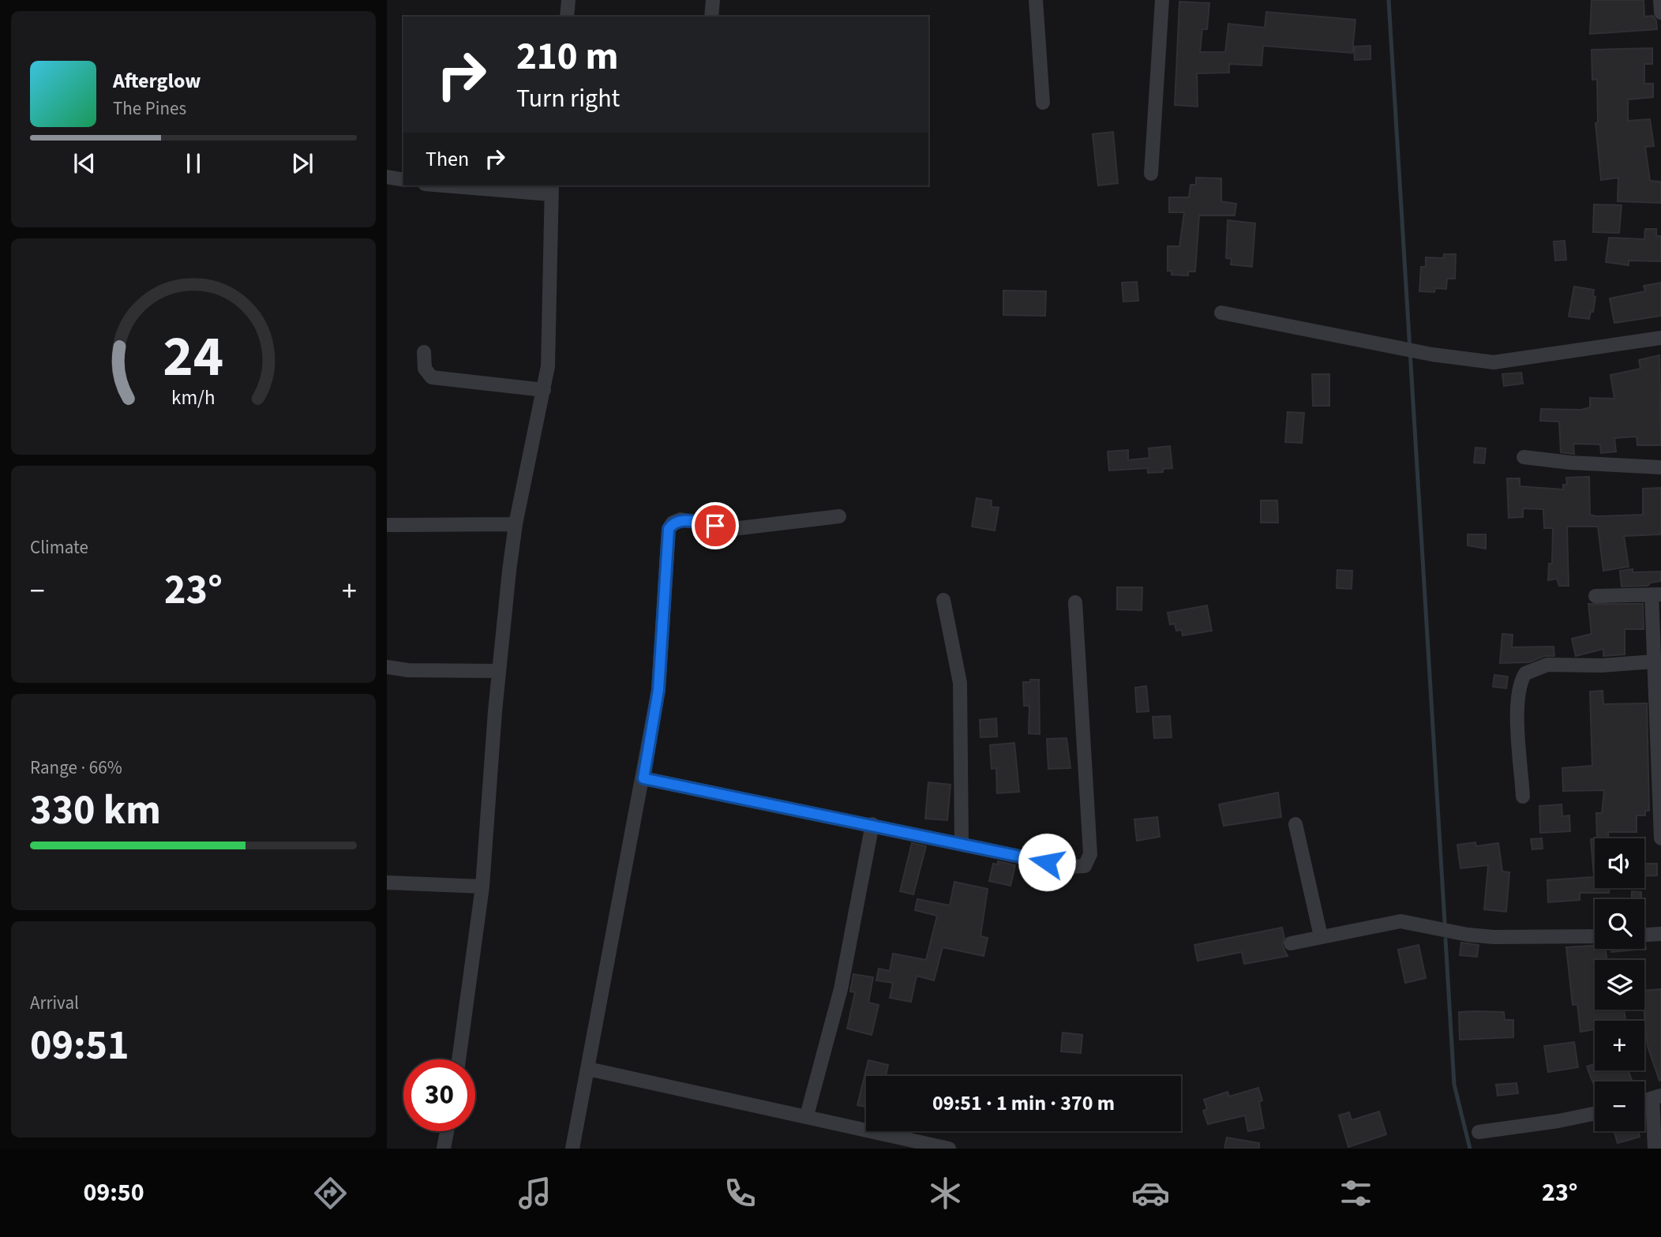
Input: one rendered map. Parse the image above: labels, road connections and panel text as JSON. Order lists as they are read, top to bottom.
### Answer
{
  "page": {
    "turn": ["210 m", "Turn right"],
    "song": ["Afterglow", "The Pines"],
    "then": "Then",
    "tile": [
      "Climate",
      ["Range · 66%", "330 km"],
      ["Arrival", "09:51"]
    ],
    "heat": ["−", "23°", "+"],
    "map_buttons": ["+", "−"],
    "limit": "30",
    "trip": "09:51 · 1 min · 370 m",
    "tabs": ["09:50", "23°"],
    "gauge": ["24", "km/h"]
  }
}
